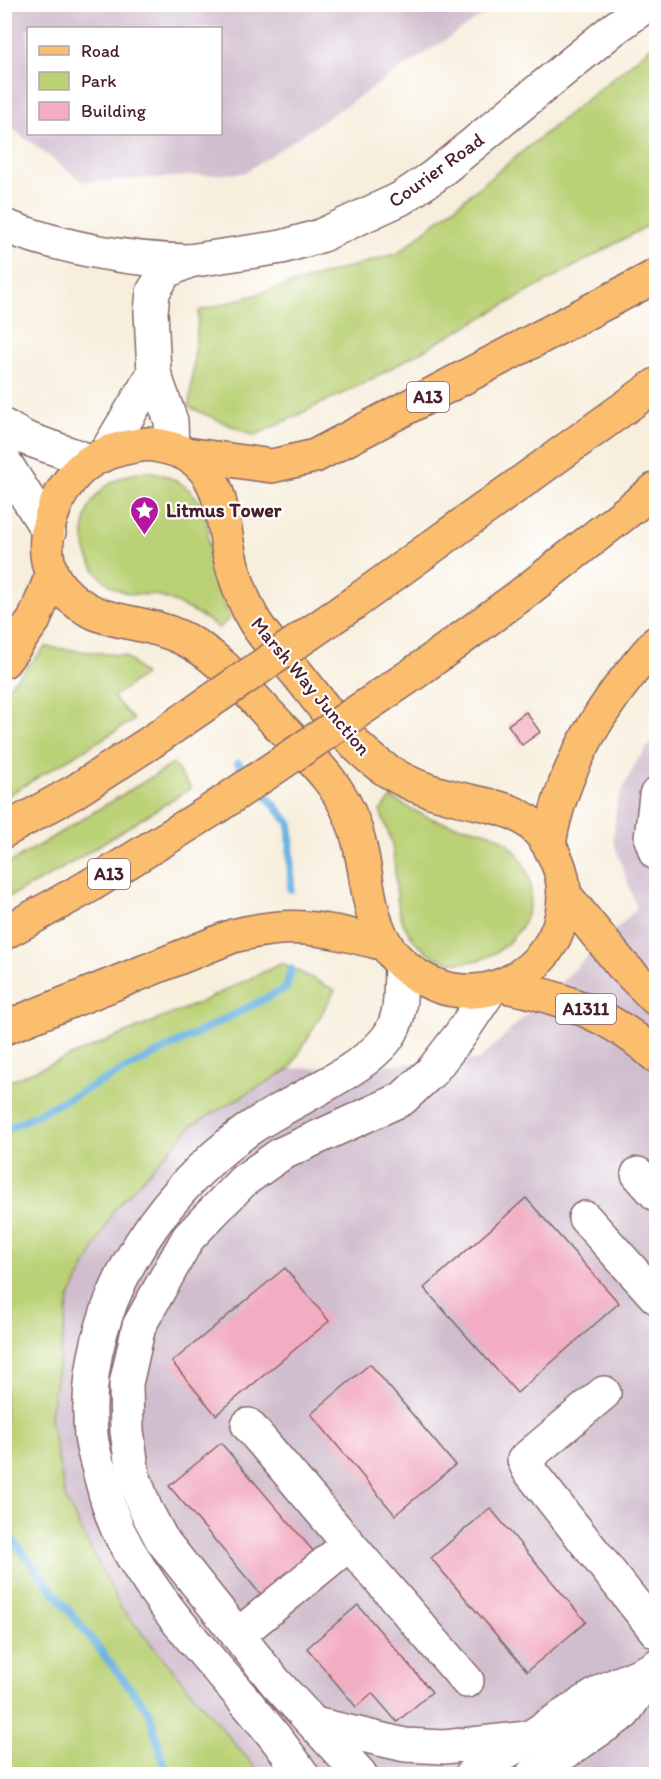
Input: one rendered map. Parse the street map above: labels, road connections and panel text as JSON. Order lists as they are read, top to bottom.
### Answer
{
  "streets": {
    "main road": ["A13", "Marsh Way Junction", "A1311"],
    "street": ["Courier Road"]
  },
  "crossings": [
    ["Courier Road", "A13"],
    ["Courier Road", "Marsh Way Junction"],
    ["A13", "Marsh Way Junction"],
    ["Marsh Way Junction", "A1311"]
  ],
  "places": {
    "place": ["Litmus Tower"]
  },
  "legend": ["Road", "Park", "Building"]
}
